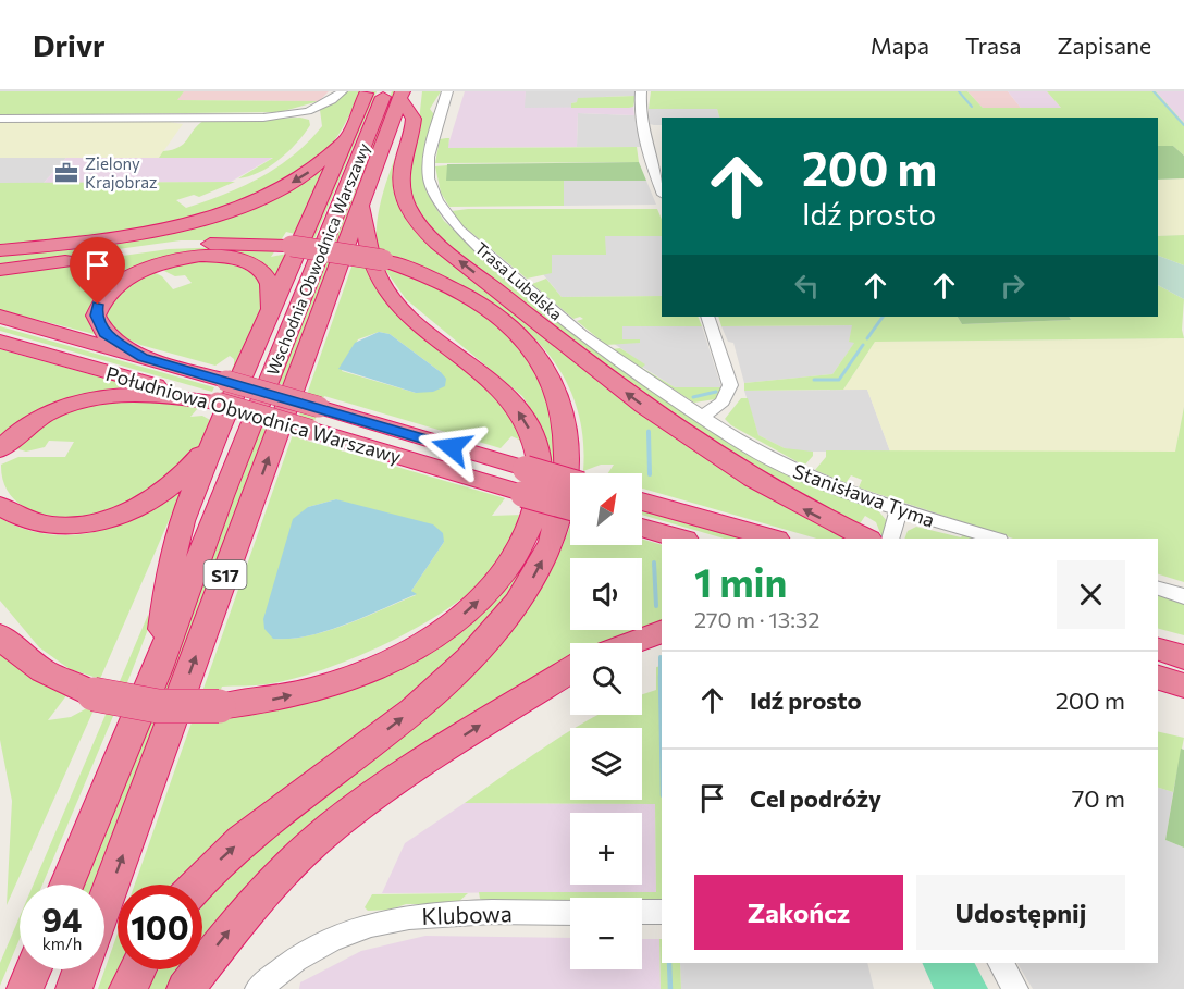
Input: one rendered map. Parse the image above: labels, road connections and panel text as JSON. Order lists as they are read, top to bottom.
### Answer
{
  "streets": {
    "highway": ["Wschodnia Obwodnica Warszawy", "Południowa Obwodnica Warszawy", "S17"],
    "street": ["Trasa Lubelska", "Stanisława Tyma", "Klubowa"]
  },
  "crossings": [
    ["Wschodnia Obwodnica Warszawy", "S17"],
    ["Trasa Lubelska", "Stanisława Tyma"]
  ],
  "places": {
    "office": ["Zielony Krajobraz"]
  },
  "north": "top right",
  "page": {
    "header": "Drivr",
    "nav": ["Mapa", "Trasa", "Zapisane"],
    "turn": ["200 m", "Idź prosto"],
    "map_buttons": ["+", "−"],
    "heading": ["1 min", "270 m · 13:32"],
    "list": [
      {
        "name": "Idź prosto",
        "value": "200 m"
      },
      {
        "name": "Cel podróży",
        "value": "70 m"
      }
    ],
    "buttons": ["Zakończ", "Udostępnij"],
    "speed": "94 km/h",
    "limit": "100"
  }
}
